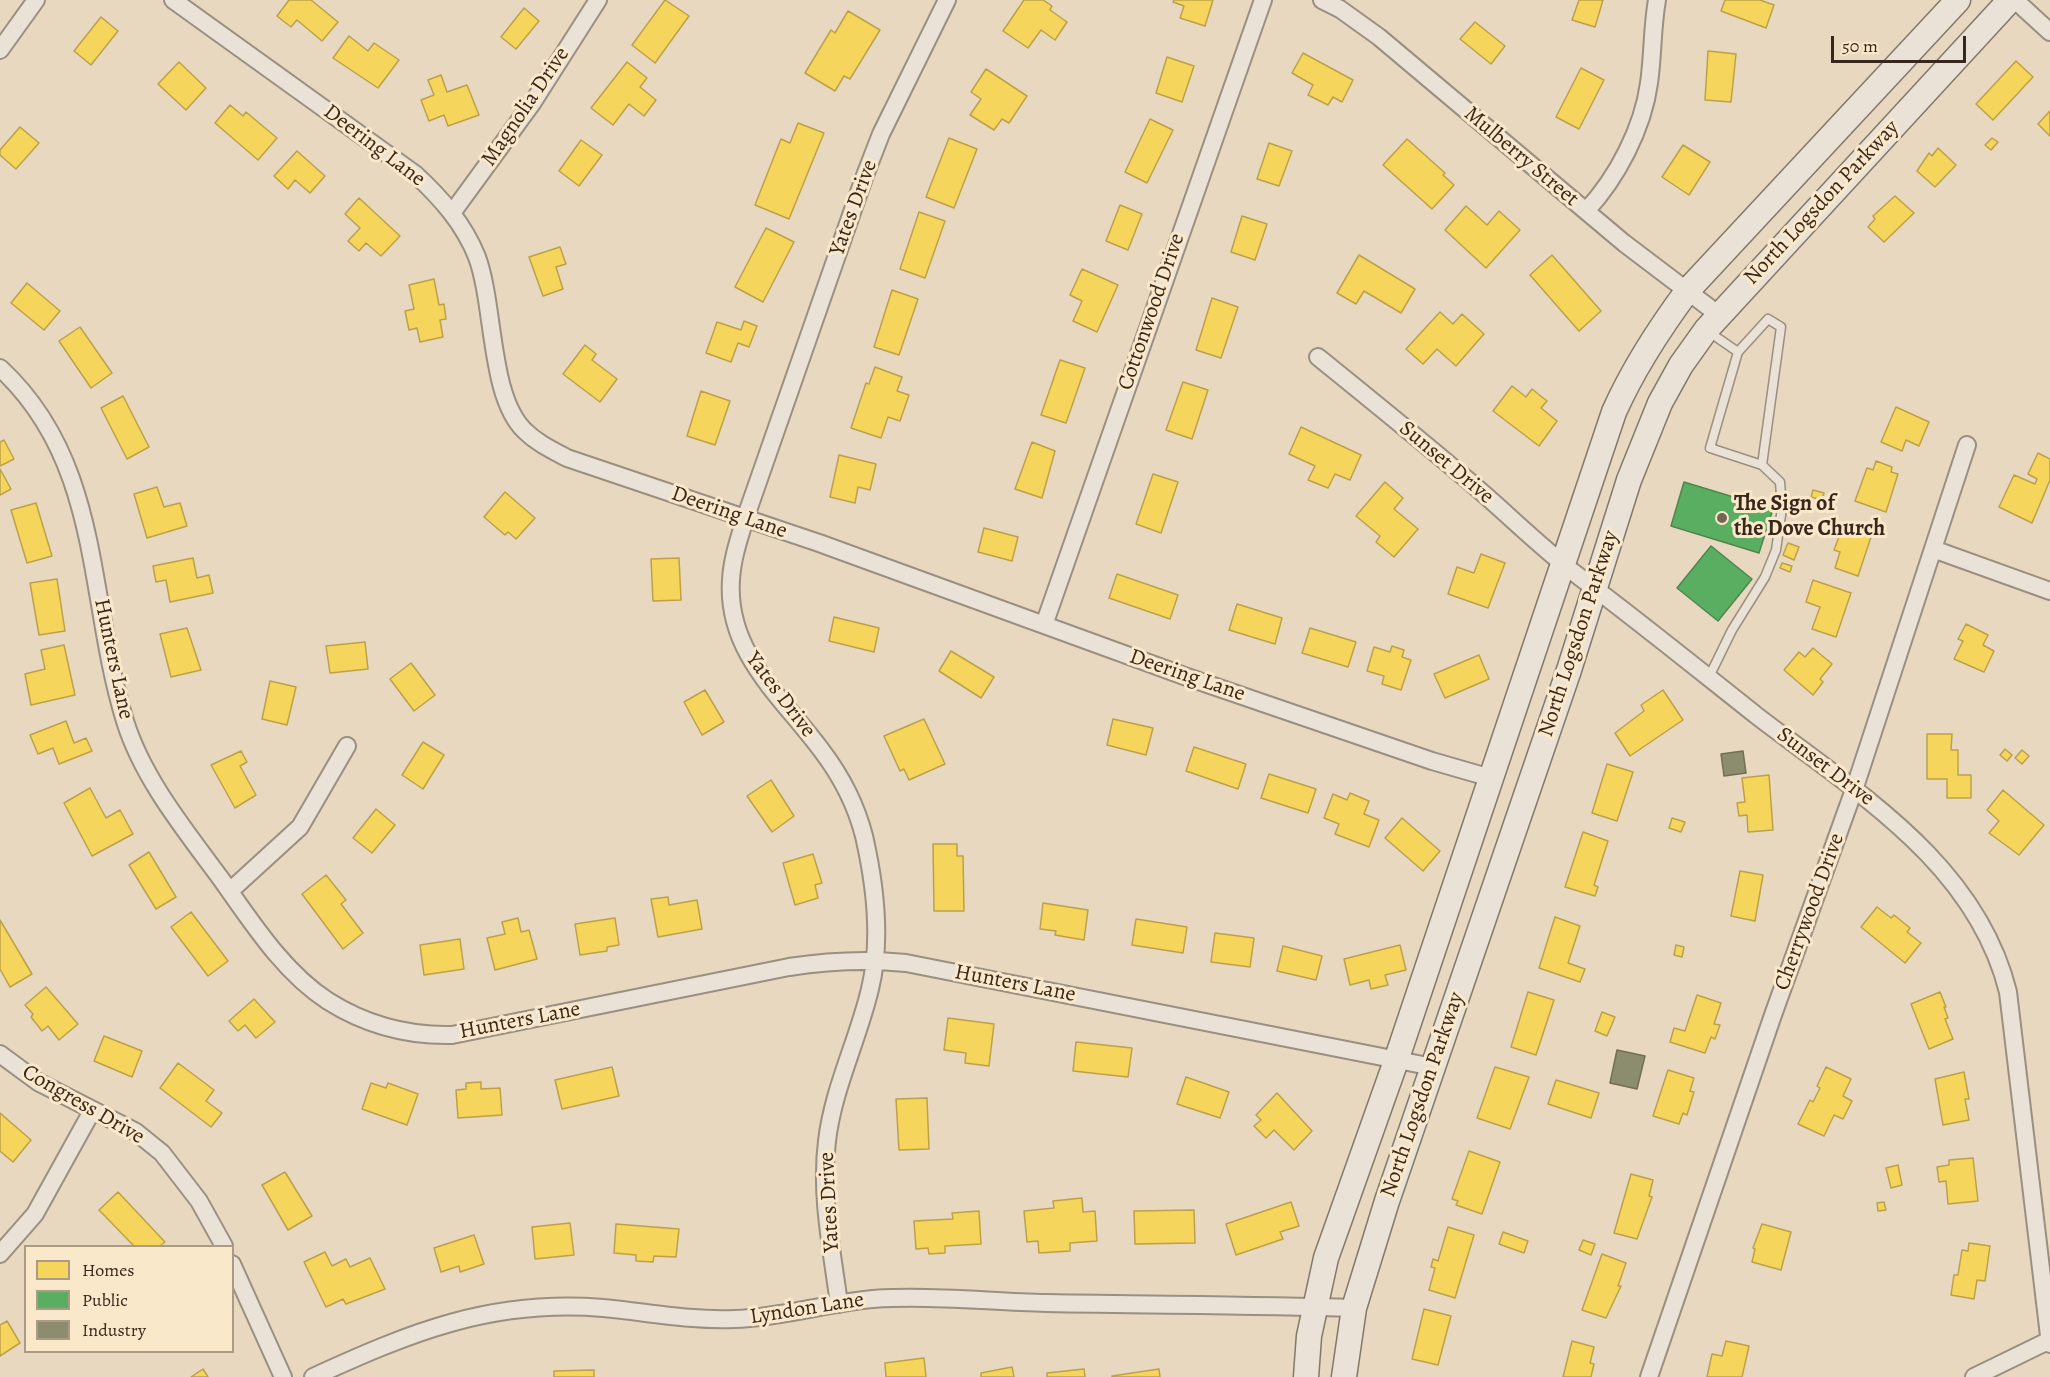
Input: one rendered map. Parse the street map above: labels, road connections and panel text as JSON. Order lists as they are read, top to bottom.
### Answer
{
  "streets": {
    "main road": ["North Logsdon Parkway"],
    "street": [
      "Magnolia Drive",
      "Deering Lane",
      "Mulberry Street",
      "Yates Drive",
      "Cottonwood Drive",
      "Sunset Drive",
      "Hunters Lane",
      "Cherrywood Drive",
      "Congress Drive",
      "Lyndon Lane"
    ]
  },
  "crossings": [
    ["Magnolia Drive", "Deering Lane"],
    ["Deering Lane", "North Logsdon Parkway"],
    ["Deering Lane", "Yates Drive"],
    ["Deering Lane", "Cottonwood Drive"],
    ["Mulberry Street", "North Logsdon Parkway"],
    ["North Logsdon Parkway", "Sunset Drive"],
    ["North Logsdon Parkway", "Hunters Lane"],
    ["North Logsdon Parkway", "Lyndon Lane"],
    ["Yates Drive", "Hunters Lane"],
    ["Yates Drive", "Lyndon Lane"],
    ["Sunset Drive", "Cherrywood Drive"]
  ],
  "places": ["The Sign of the Dove Church"],
  "legend": ["Homes", "Public", "Industry"],
  "scale_bar": "50 m"
}
